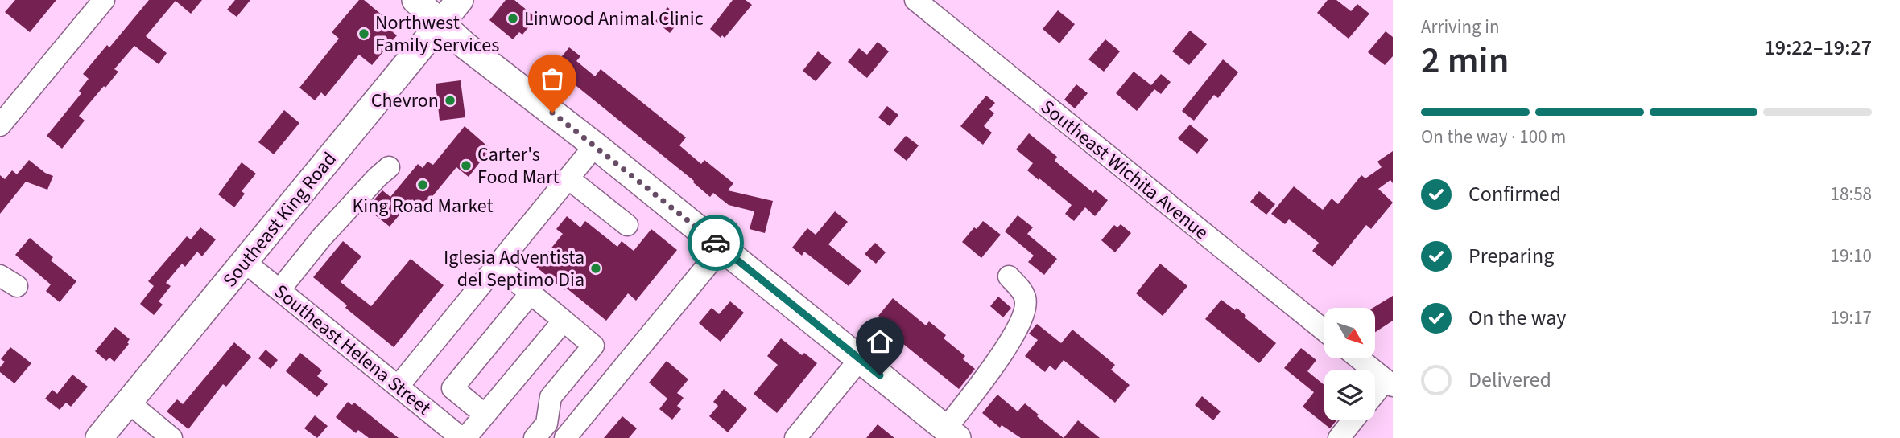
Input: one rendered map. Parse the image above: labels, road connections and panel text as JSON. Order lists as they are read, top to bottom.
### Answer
{
  "streets": {
    "main road": ["Southeast King Road"],
    "street": ["Southeast Wichita Avenue", "Southeast Helena Street"]
  },
  "crossings": [
    ["Southeast King Road", "Southeast Helena Street"]
  ],
  "places": [
    "Linwood Animal Clinic",
    "Northwest Family Services",
    "Chevron",
    "Carter's Food Mart",
    "King Road Market",
    "Iglesia Adventista del Septimo Dia"
  ],
  "north": "bottom right",
  "page": {
    "heading": ["2 min", "Arriving in", "19:22–19:27"],
    "bar": "On the way · 100 m",
    "list": [
      ["Confirmed", "18:58"],
      ["Preparing", "19:10"],
      ["On the way", "19:17"],
      "Delivered"
    ]
  }
}
